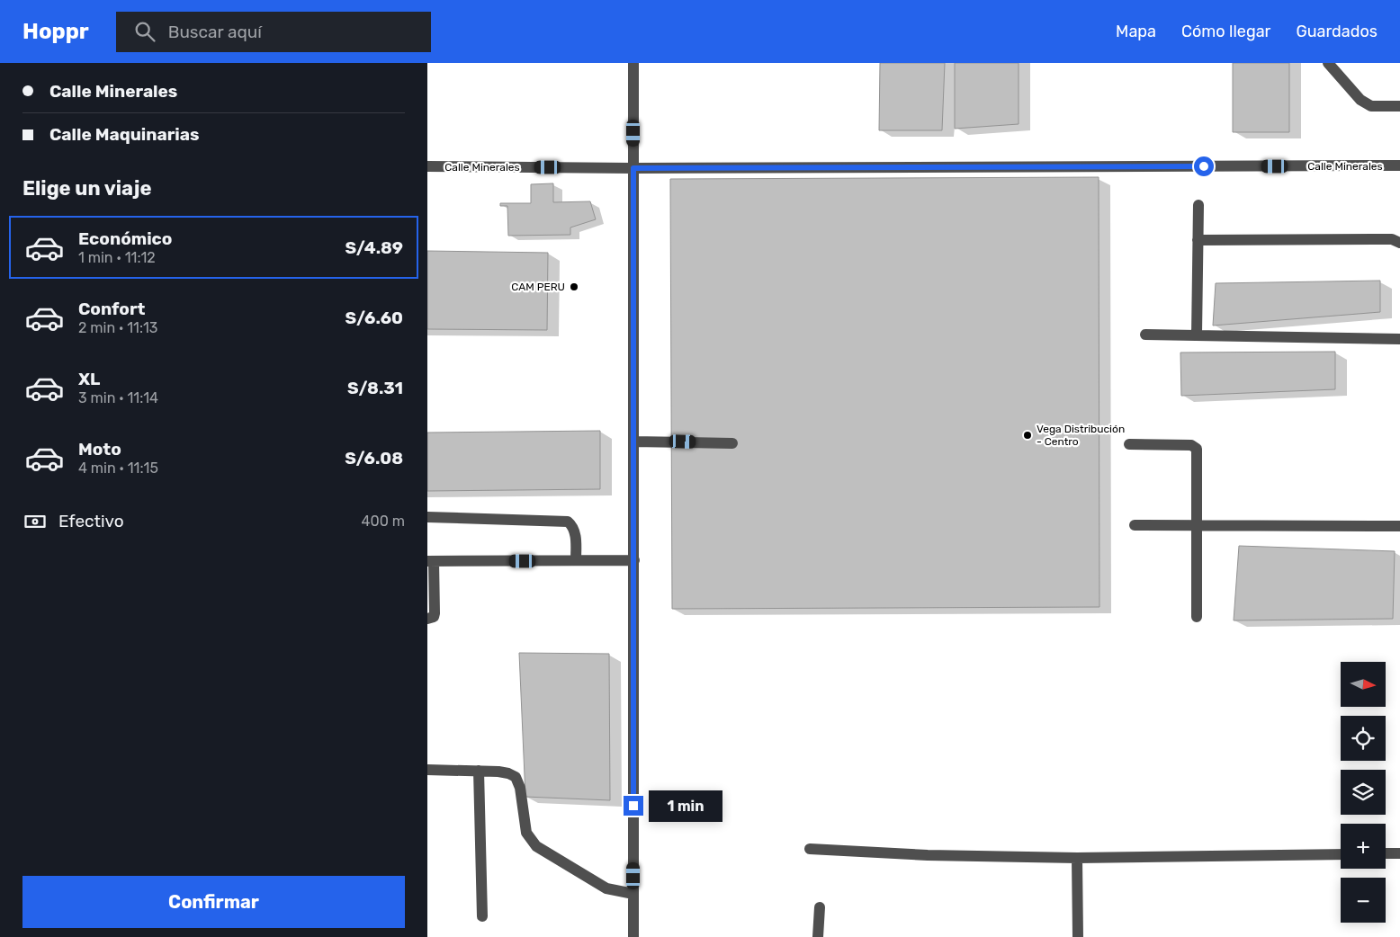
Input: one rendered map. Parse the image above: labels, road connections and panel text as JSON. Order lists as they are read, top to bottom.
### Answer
{
  "streets": {
    "lane": ["Calle Minerales"]
  },
  "places": ["CAM PERU", "Vega Distribución - Centro"],
  "north": "right",
  "page": {
    "header": "Hoppr",
    "search": "Buscar aquí",
    "nav": ["Mapa", "Cómo llegar", "Guardados"],
    "banner": ["Calle Minerales", "Calle Maquinarias"],
    "heading": "Elige un viaje",
    "list": [
      {
        "name": "Económico",
        "note": "1 min · 11:12",
        "value": "S/4.89"
      },
      {
        "name": "Confort",
        "note": "2 min · 11:13",
        "value": "S/6.60"
      },
      {
        "name": "XL",
        "note": "3 min · 11:14",
        "value": "S/8.31"
      },
      {
        "name": "Moto",
        "note": "4 min · 11:15",
        "value": "S/6.08"
      }
    ],
    "pay": ["Efectivo", "400 m"],
    "map_buttons": ["+", "−"],
    "bubble": "1 min",
    "buttons": "Confirmar"
  }
}
